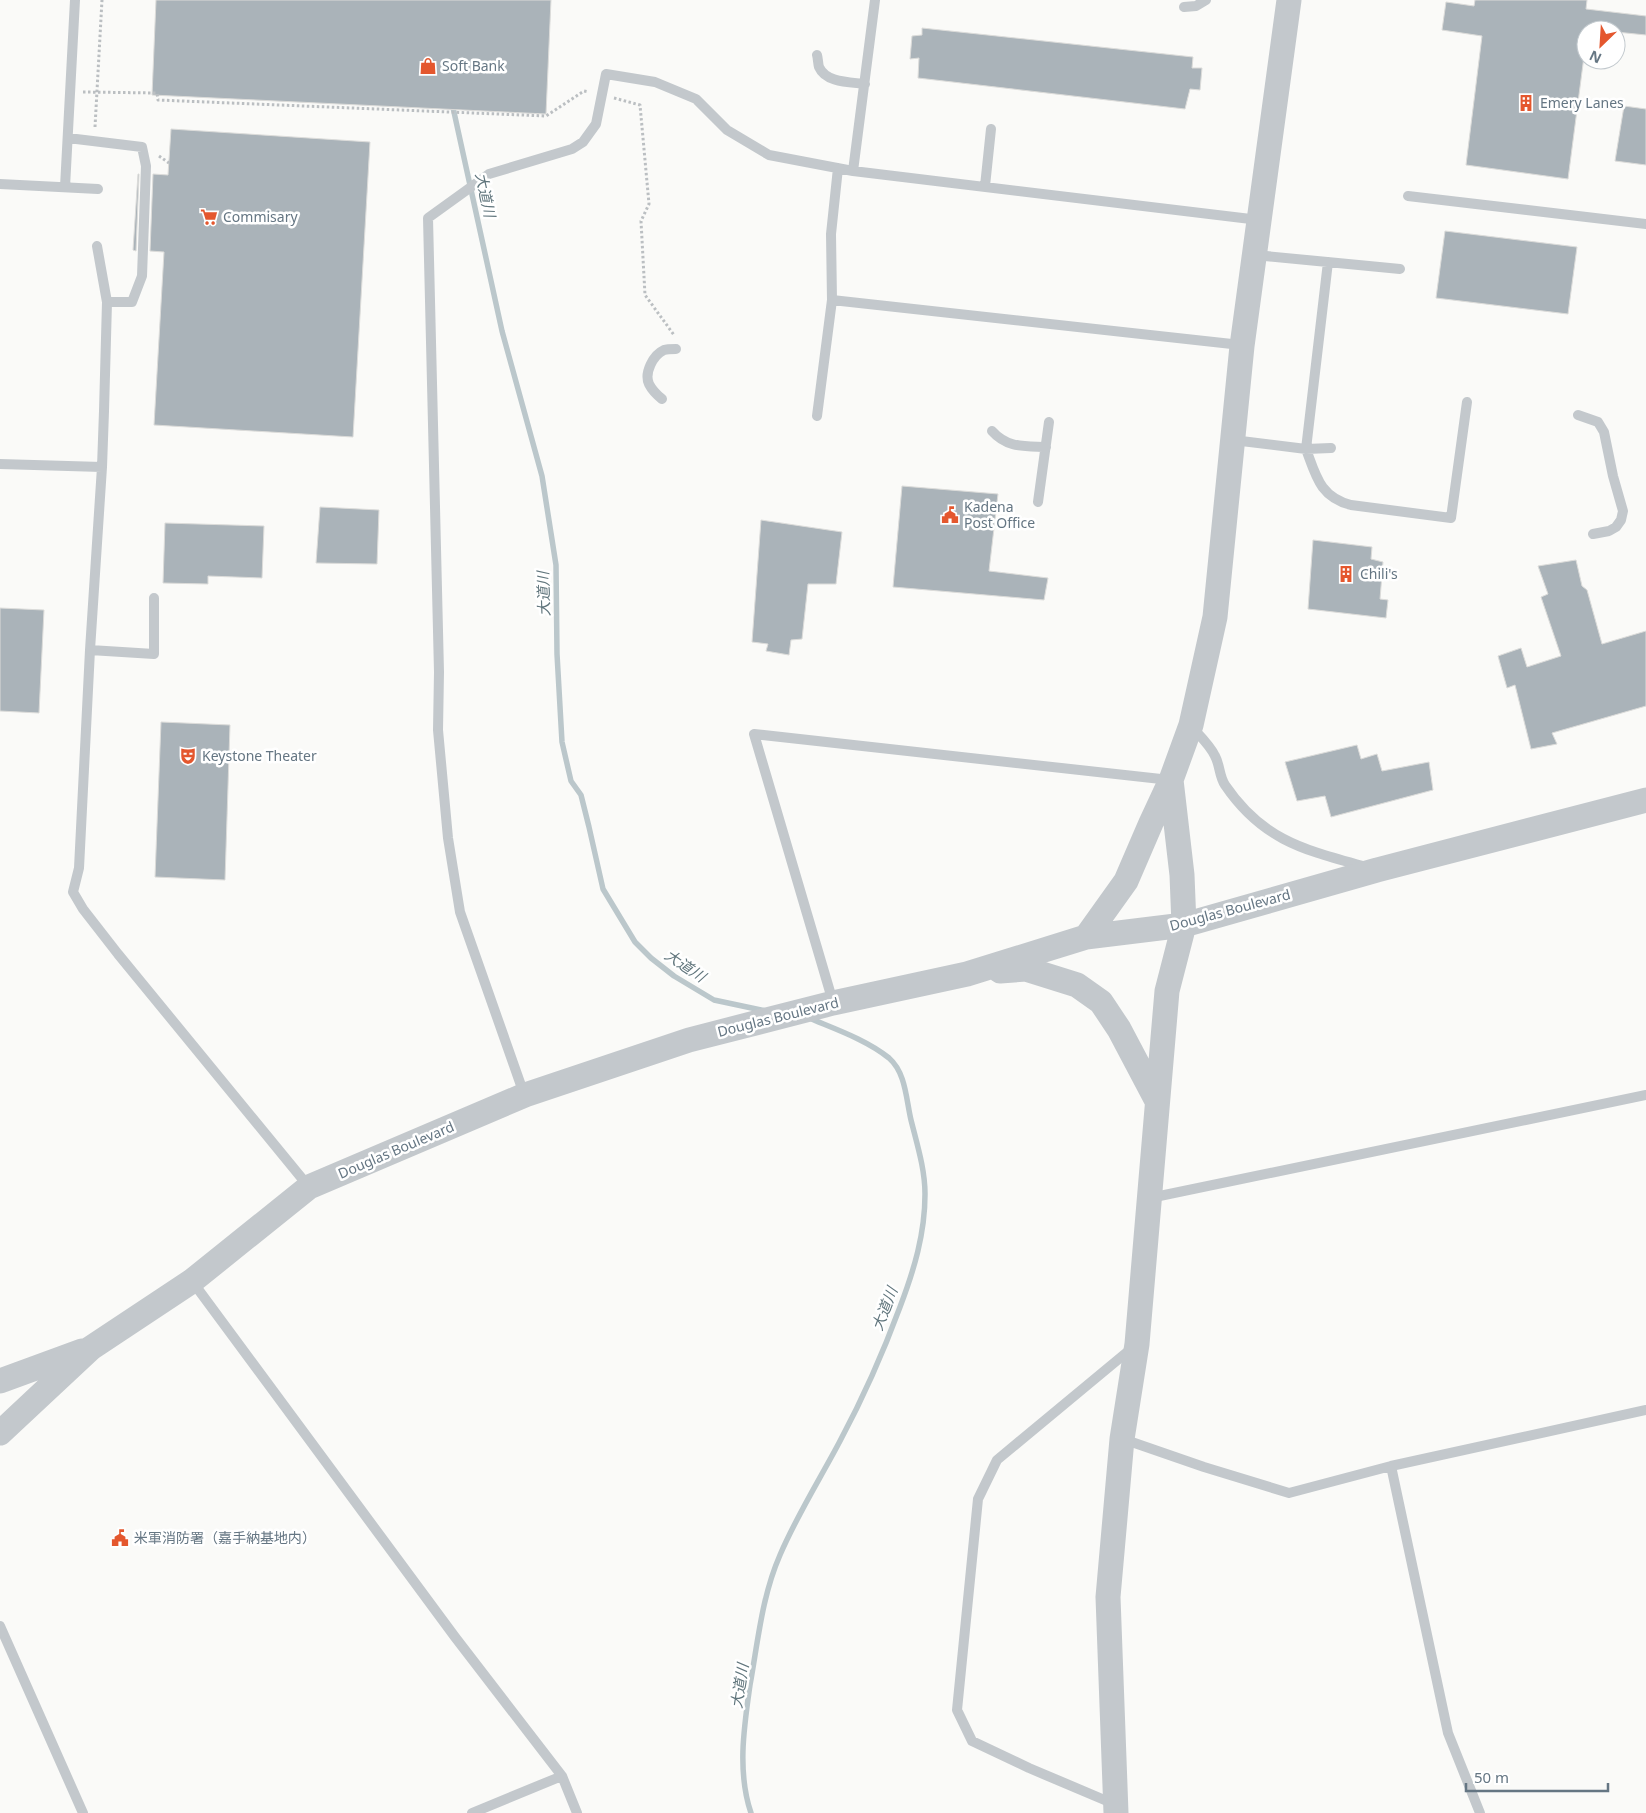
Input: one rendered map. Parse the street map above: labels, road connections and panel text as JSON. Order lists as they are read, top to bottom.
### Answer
{
  "streets": {
    "street": ["Douglas Boulevard"]
  },
  "water": ["大道川"],
  "places": {
    "shop": ["Soft Bank"],
    "building": ["Emery Lanes", "Chili's"],
    "supermarket": ["Commisary"],
    "public building": ["Kadena Post Office", "米軍消防署（嘉手納基地内）"],
    "theatre": ["Keystone Theater"]
  },
  "scale_bar": "50 m",
  "north": "bottom left"
}
